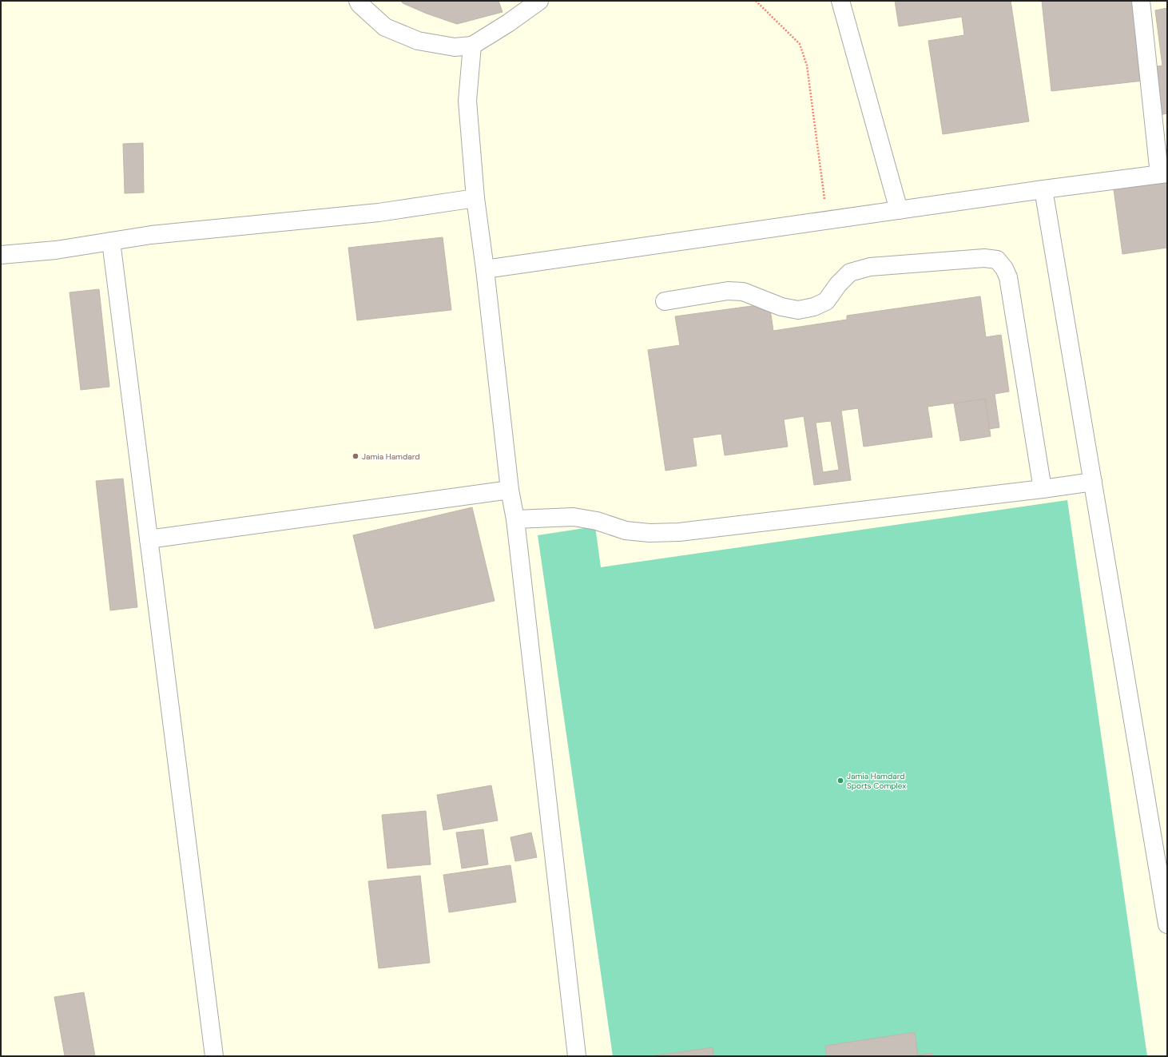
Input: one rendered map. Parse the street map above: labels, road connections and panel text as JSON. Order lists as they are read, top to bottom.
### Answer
{
  "places": ["Jamia Hamdard", "Jamia Hamdard Sports Complex"]
}
